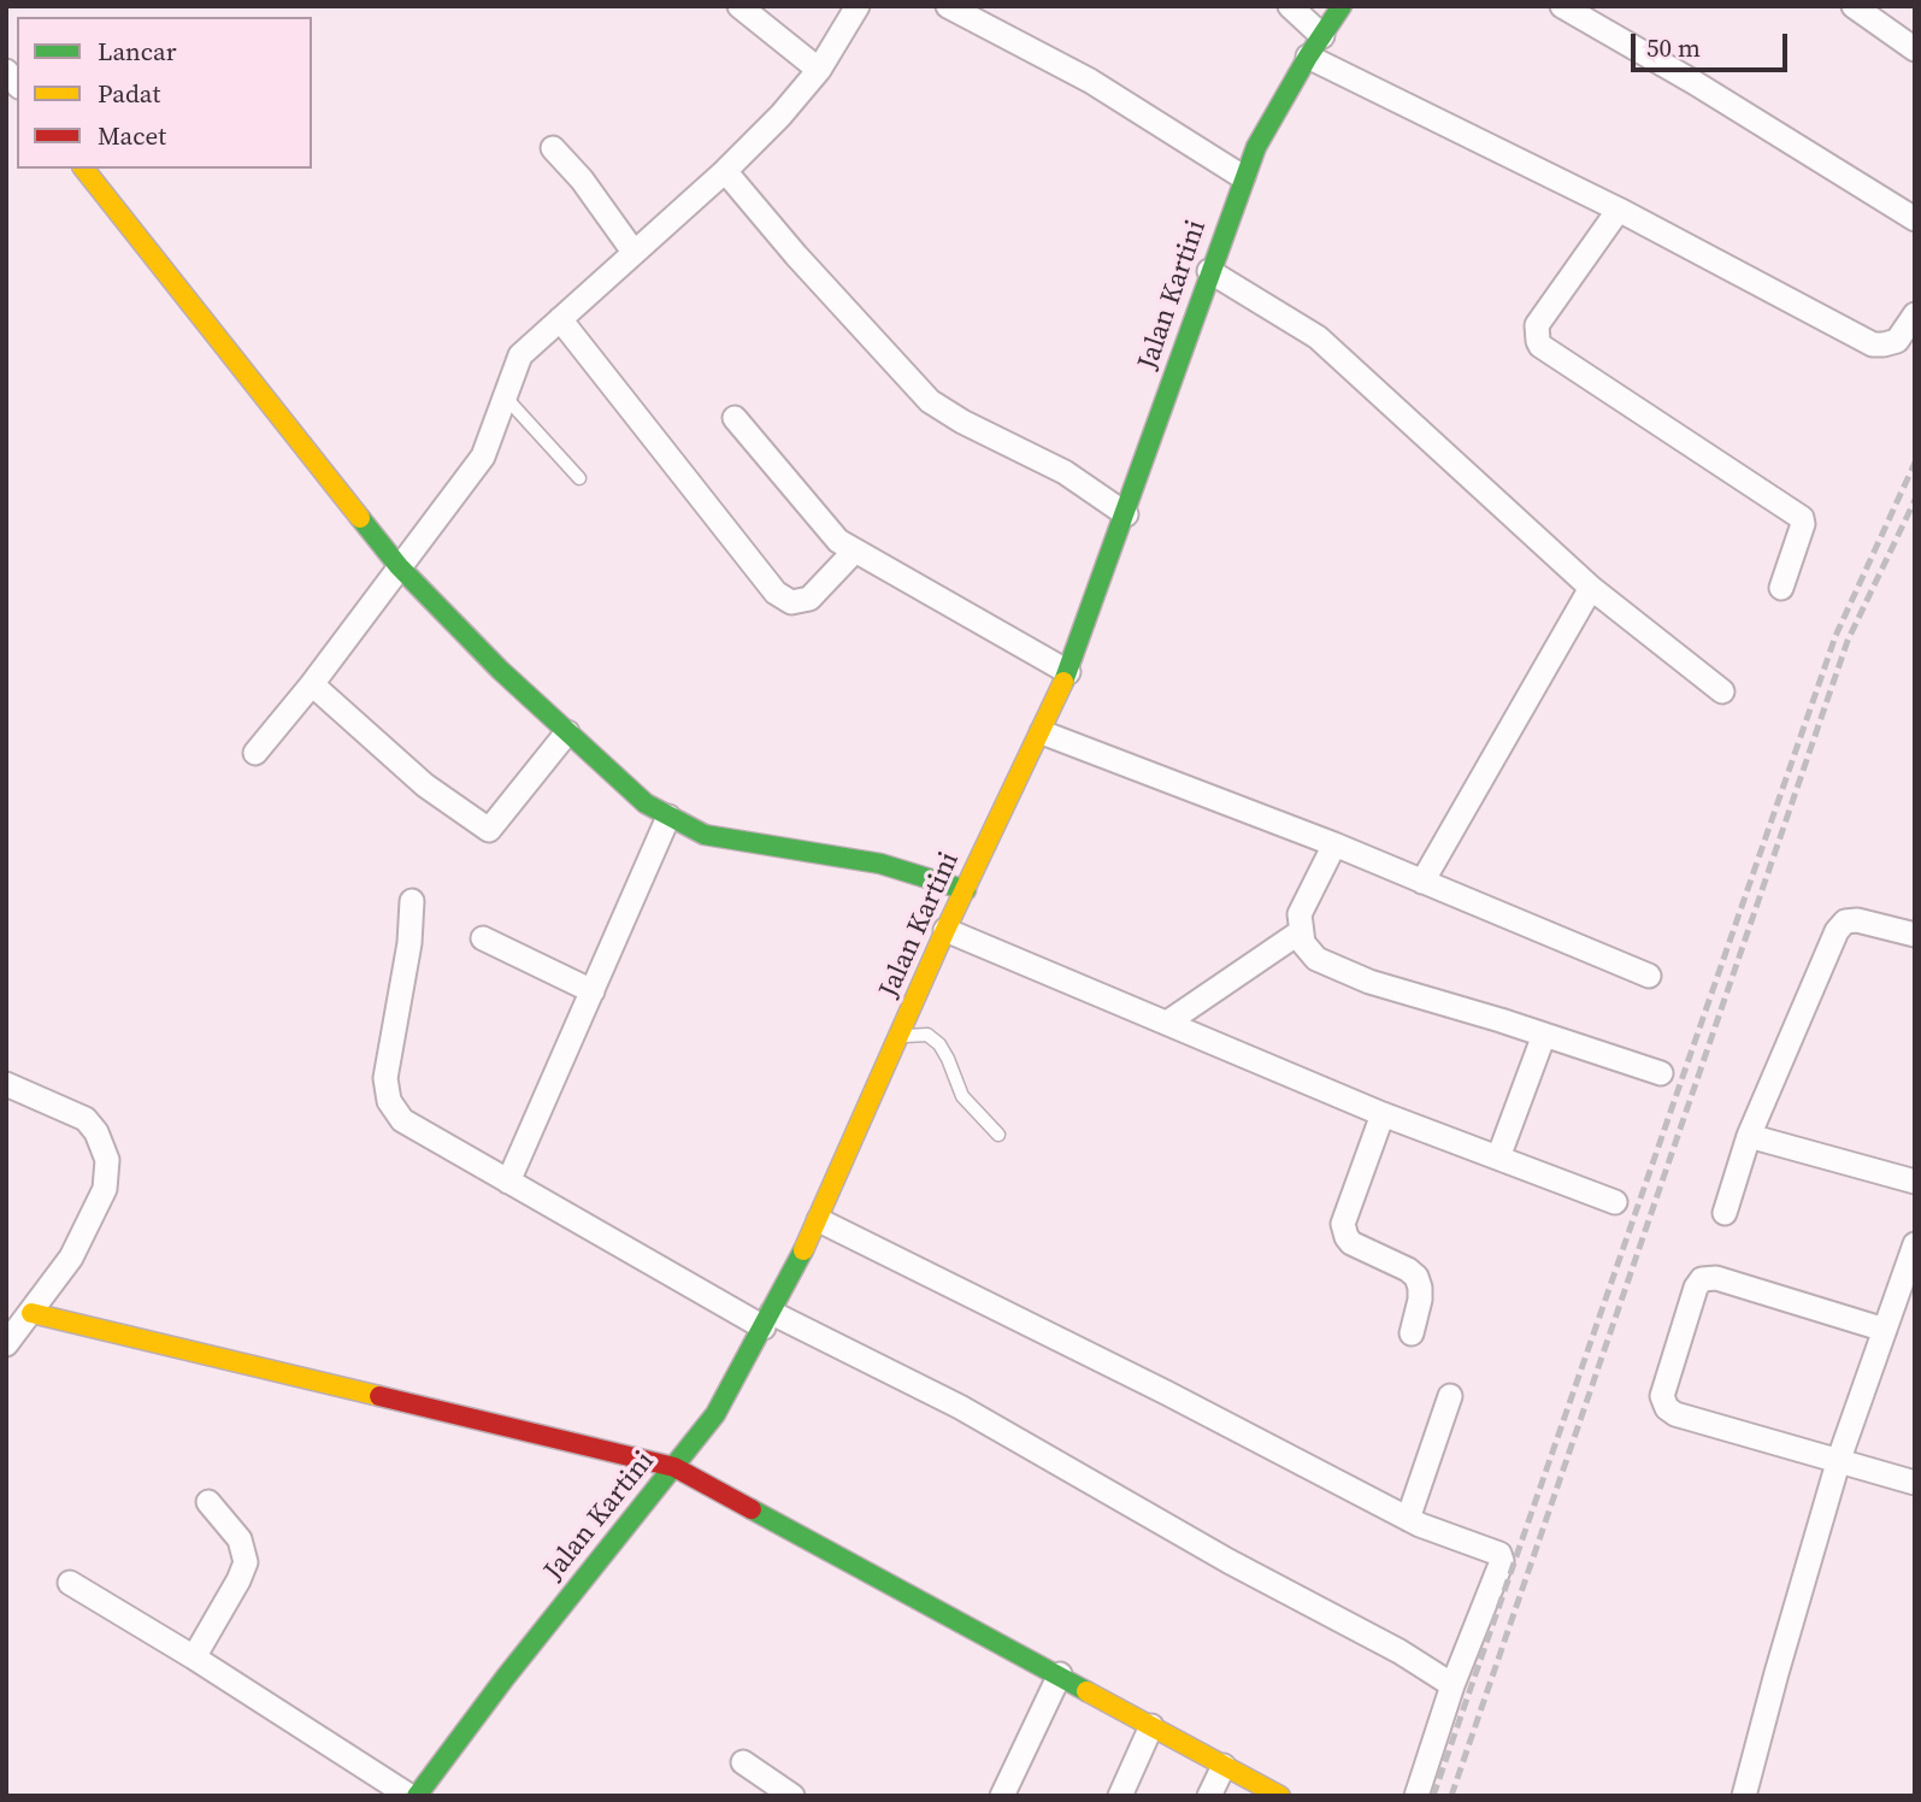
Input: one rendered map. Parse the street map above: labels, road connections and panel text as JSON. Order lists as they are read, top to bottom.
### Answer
{
  "streets": {
    "street": ["Jalan Kartini"]
  },
  "legend": ["Lancar", "Padat", "Macet"],
  "scale_bar": "50 m"
}
